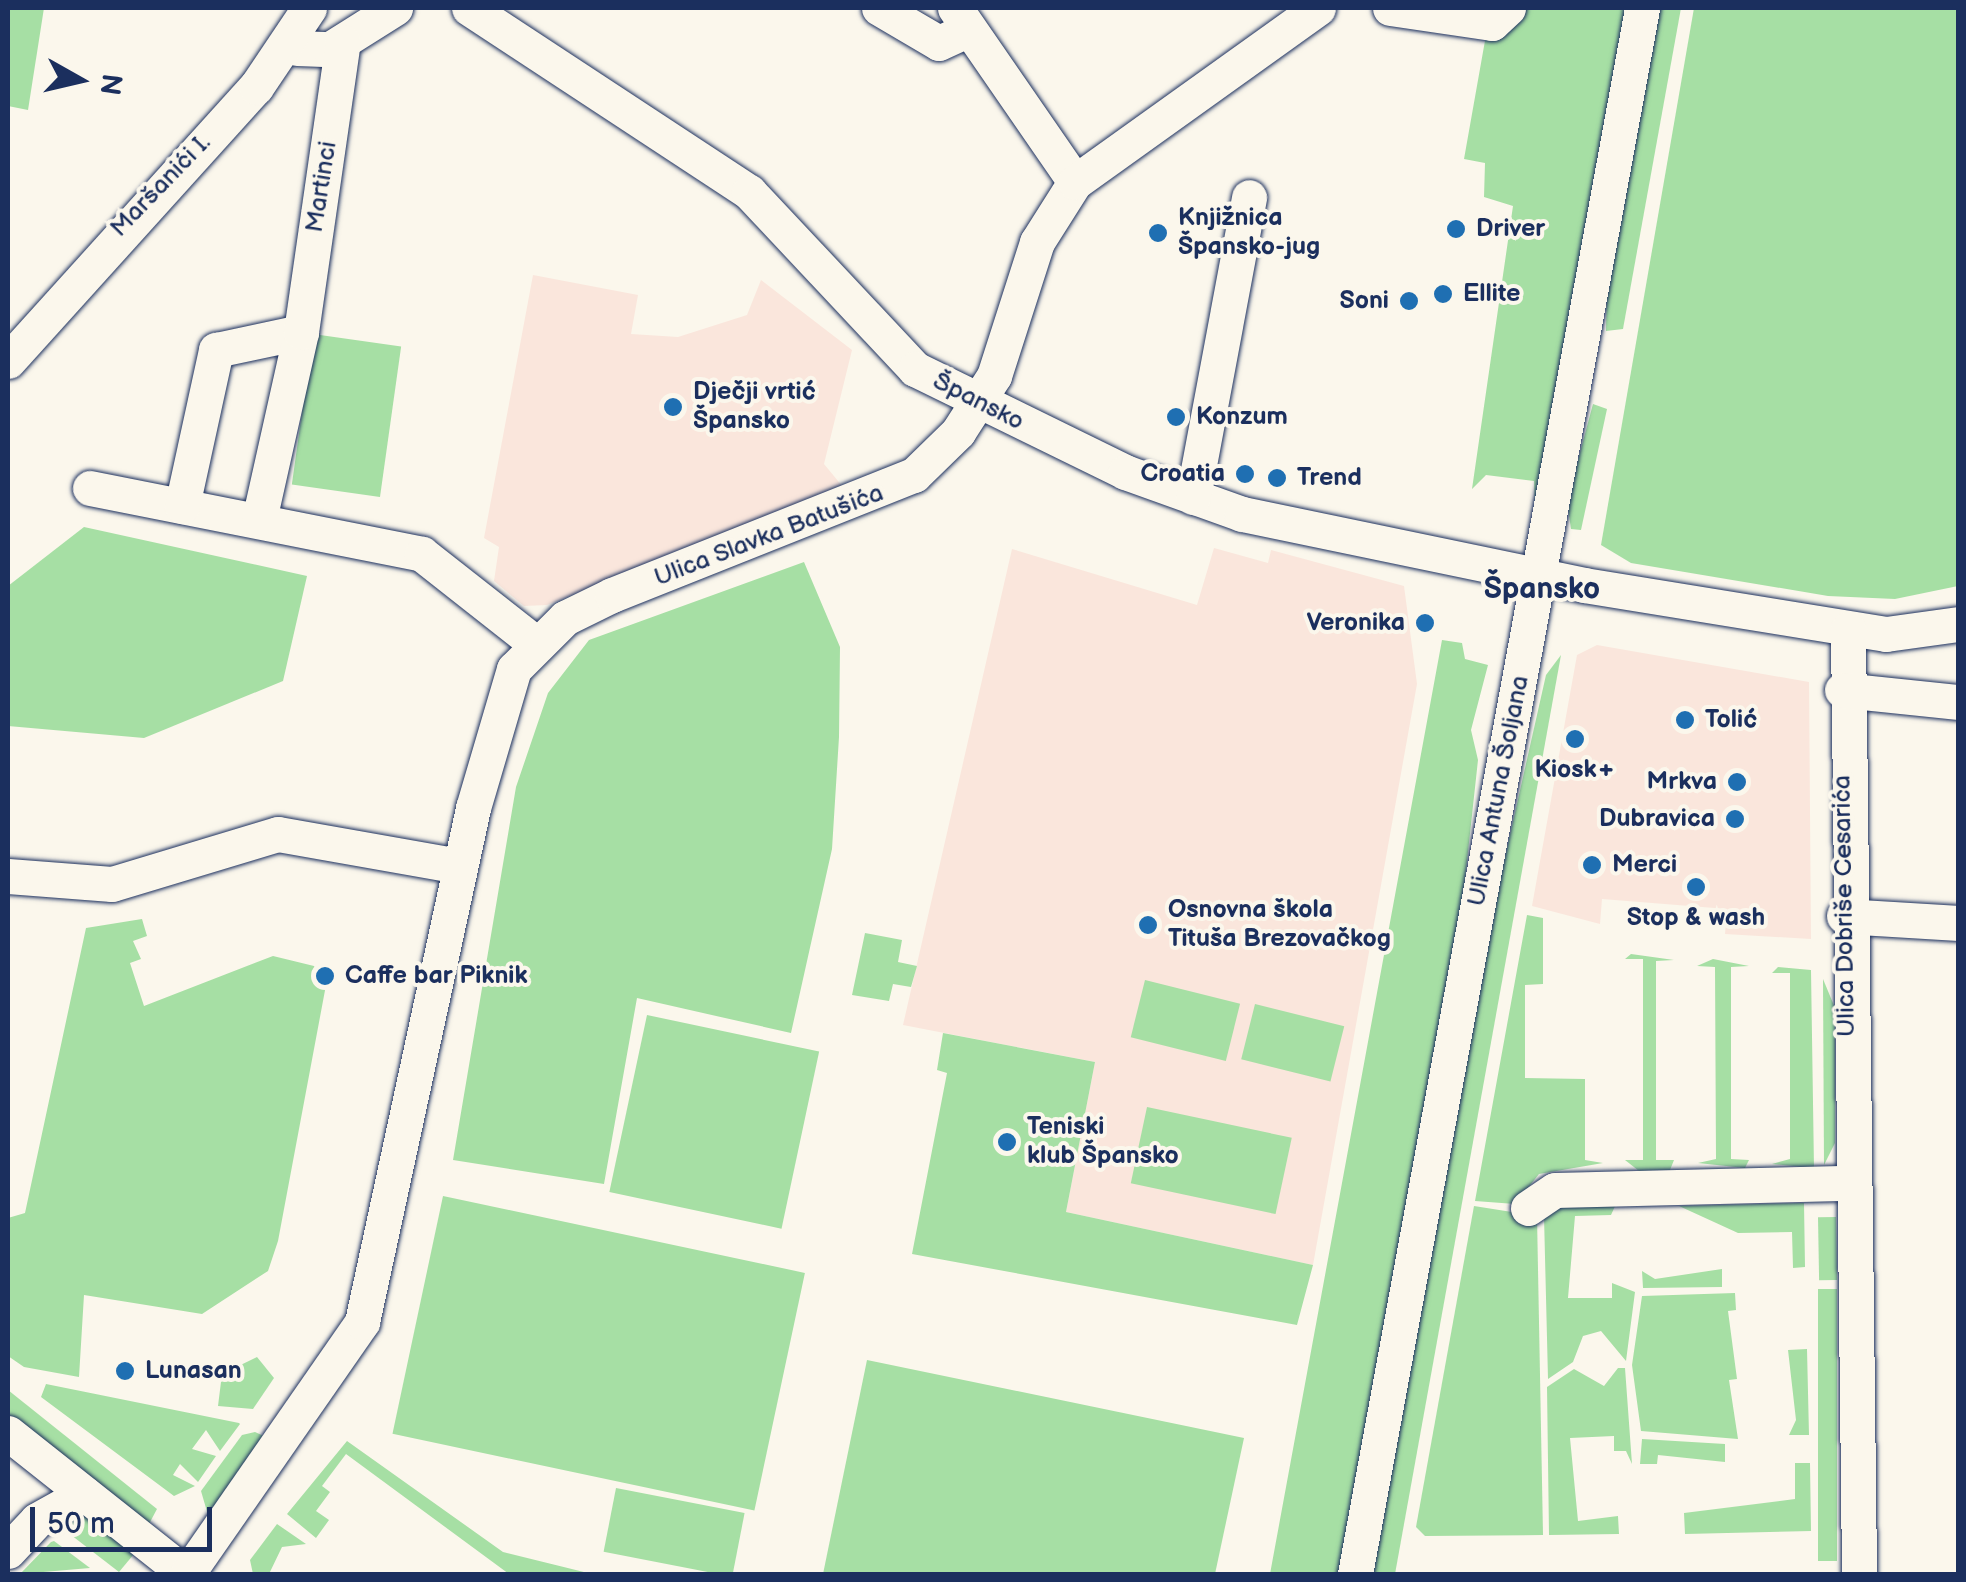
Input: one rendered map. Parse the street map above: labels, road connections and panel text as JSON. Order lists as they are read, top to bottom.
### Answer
{
  "streets": {
    "street": [
      "Maršanići I.",
      "Martinci",
      "Špansko",
      "Ulica Slavka Batušića",
      "Ulica Antuna Šoljana",
      "Ulica Dobriše Cesarića"
    ]
  },
  "crossings": [
    ["Špansko", "Ulica Slavka Batušića"],
    ["Špansko", "Ulica Antuna Šoljana"],
    ["Špansko", "Ulica Dobriše Cesarića"]
  ],
  "districts": ["Špansko"],
  "places": [
    "Driver",
    "Knjižnica Špansko-jug",
    "Ellite",
    "Soni",
    "Dječji vrtić Špansko",
    "Konzum",
    "Croatia",
    "Trend",
    "Veronika",
    "Tolić",
    "Kiosk+",
    "Mrkva",
    "Dubravica",
    "Merci",
    "Stop & wash",
    "Osnovna škola Tituša Brezovačkog",
    "Caffe bar Piknik",
    "Teniski klub Špansko",
    "Lunasan"
  ],
  "scale_bar": "50 m",
  "north": "right"
}
